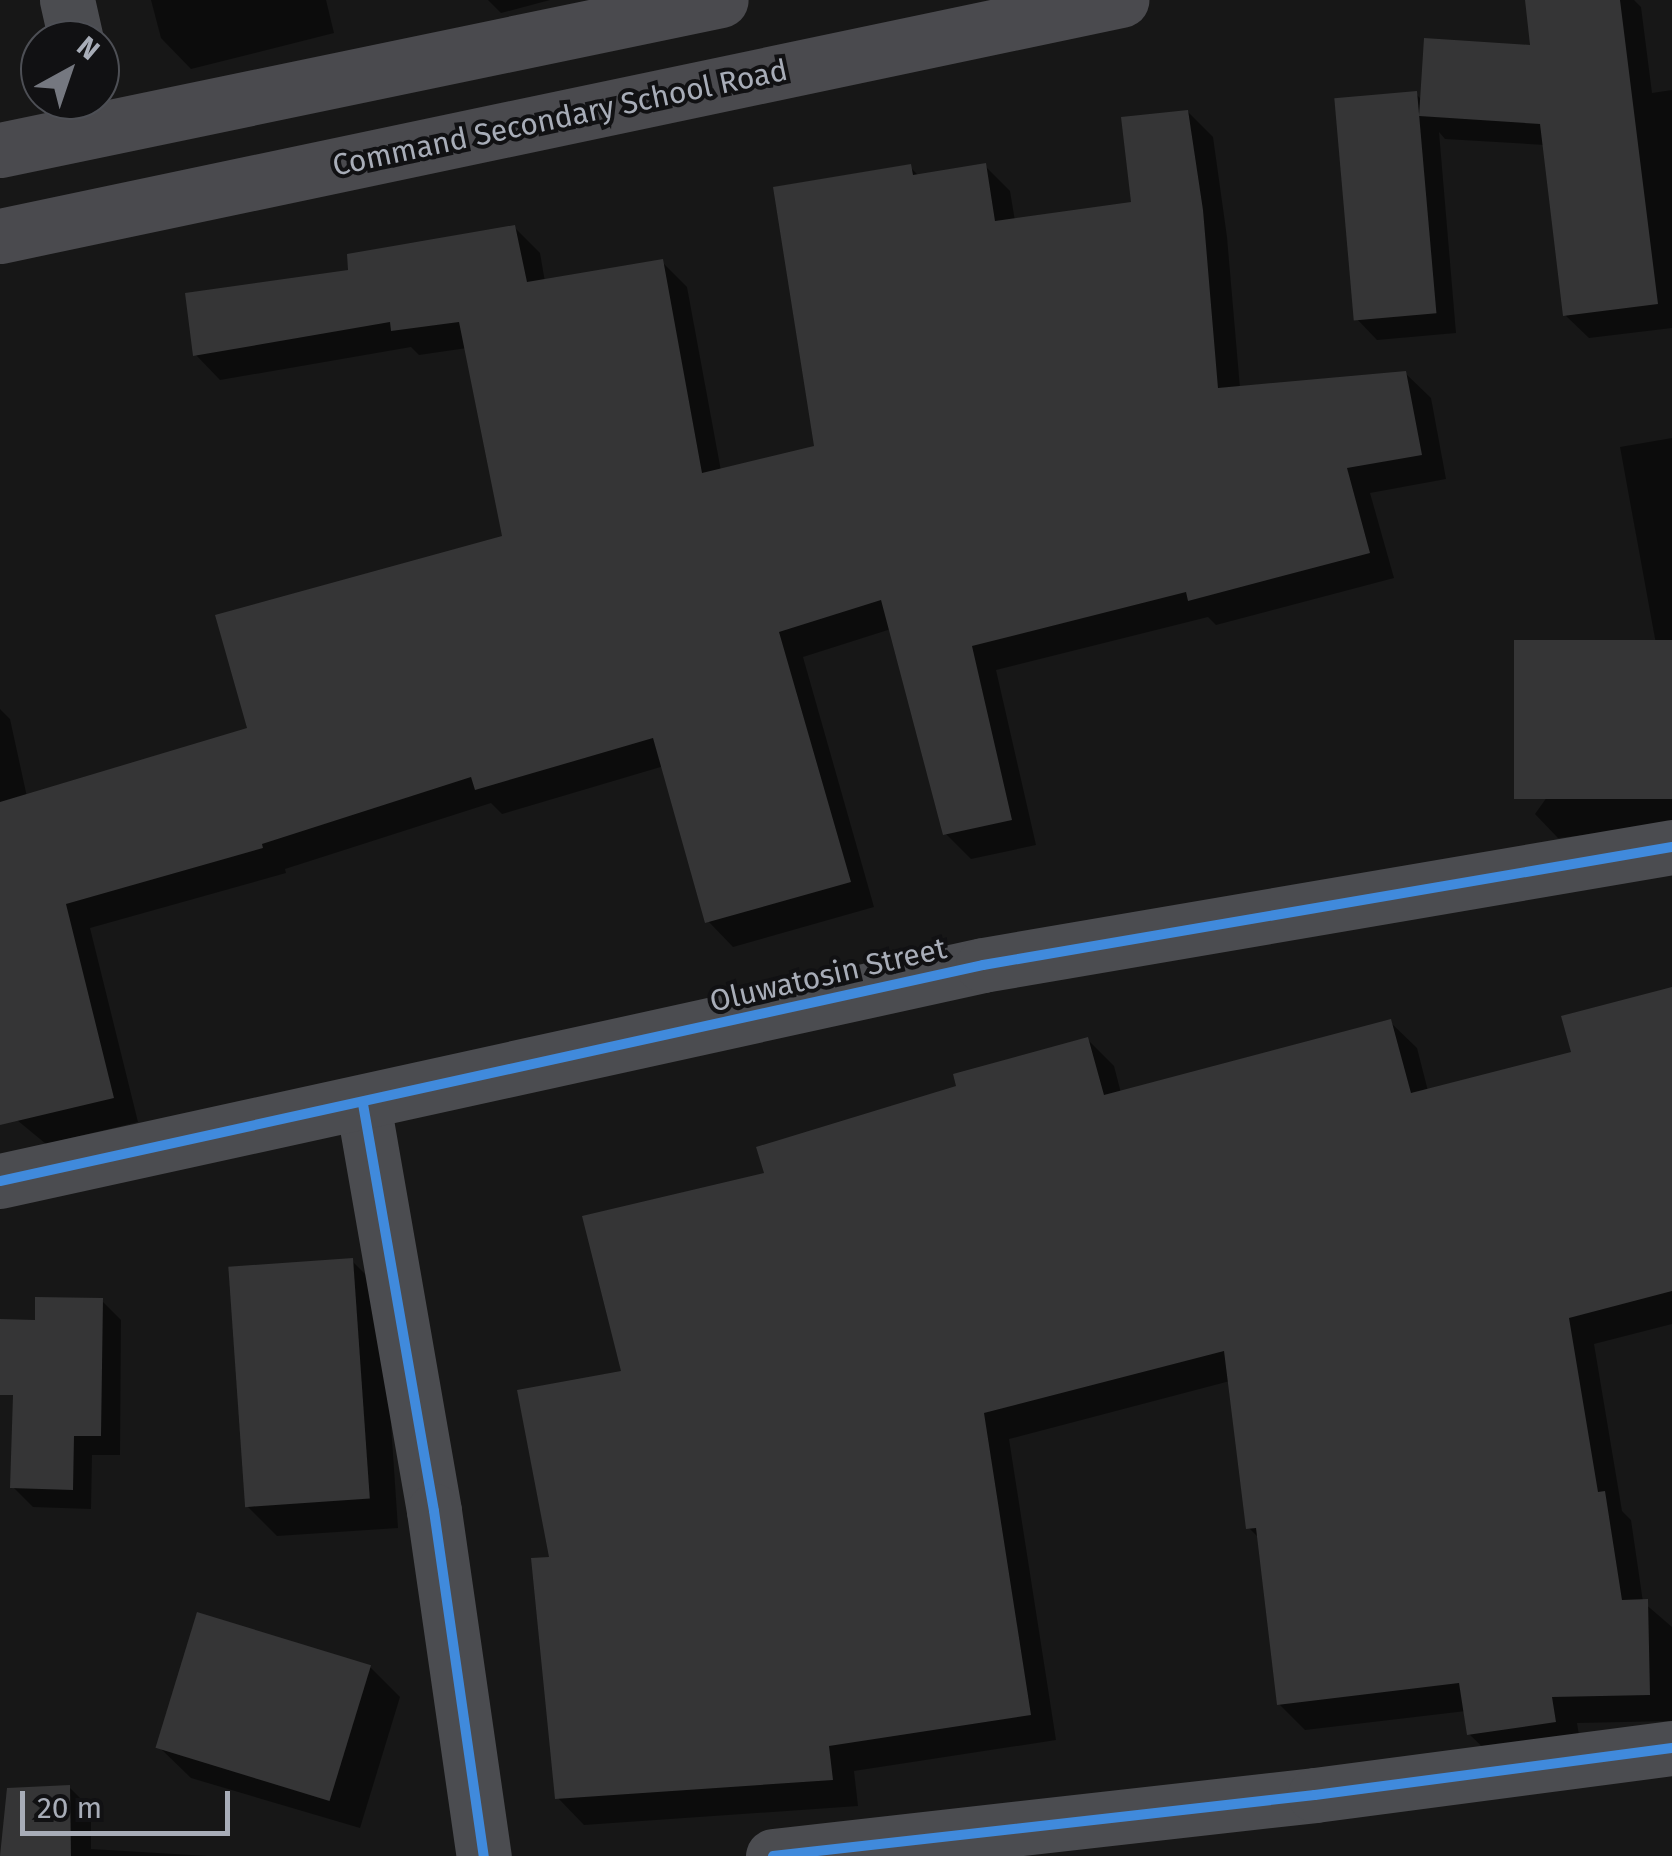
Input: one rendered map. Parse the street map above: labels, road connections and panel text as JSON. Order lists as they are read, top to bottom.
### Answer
{
  "streets": {
    "main road": ["Command Secondary School Road"],
    "street": ["Oluwatosin Street"]
  },
  "scale_bar": "20 m",
  "north": "top right"
}
